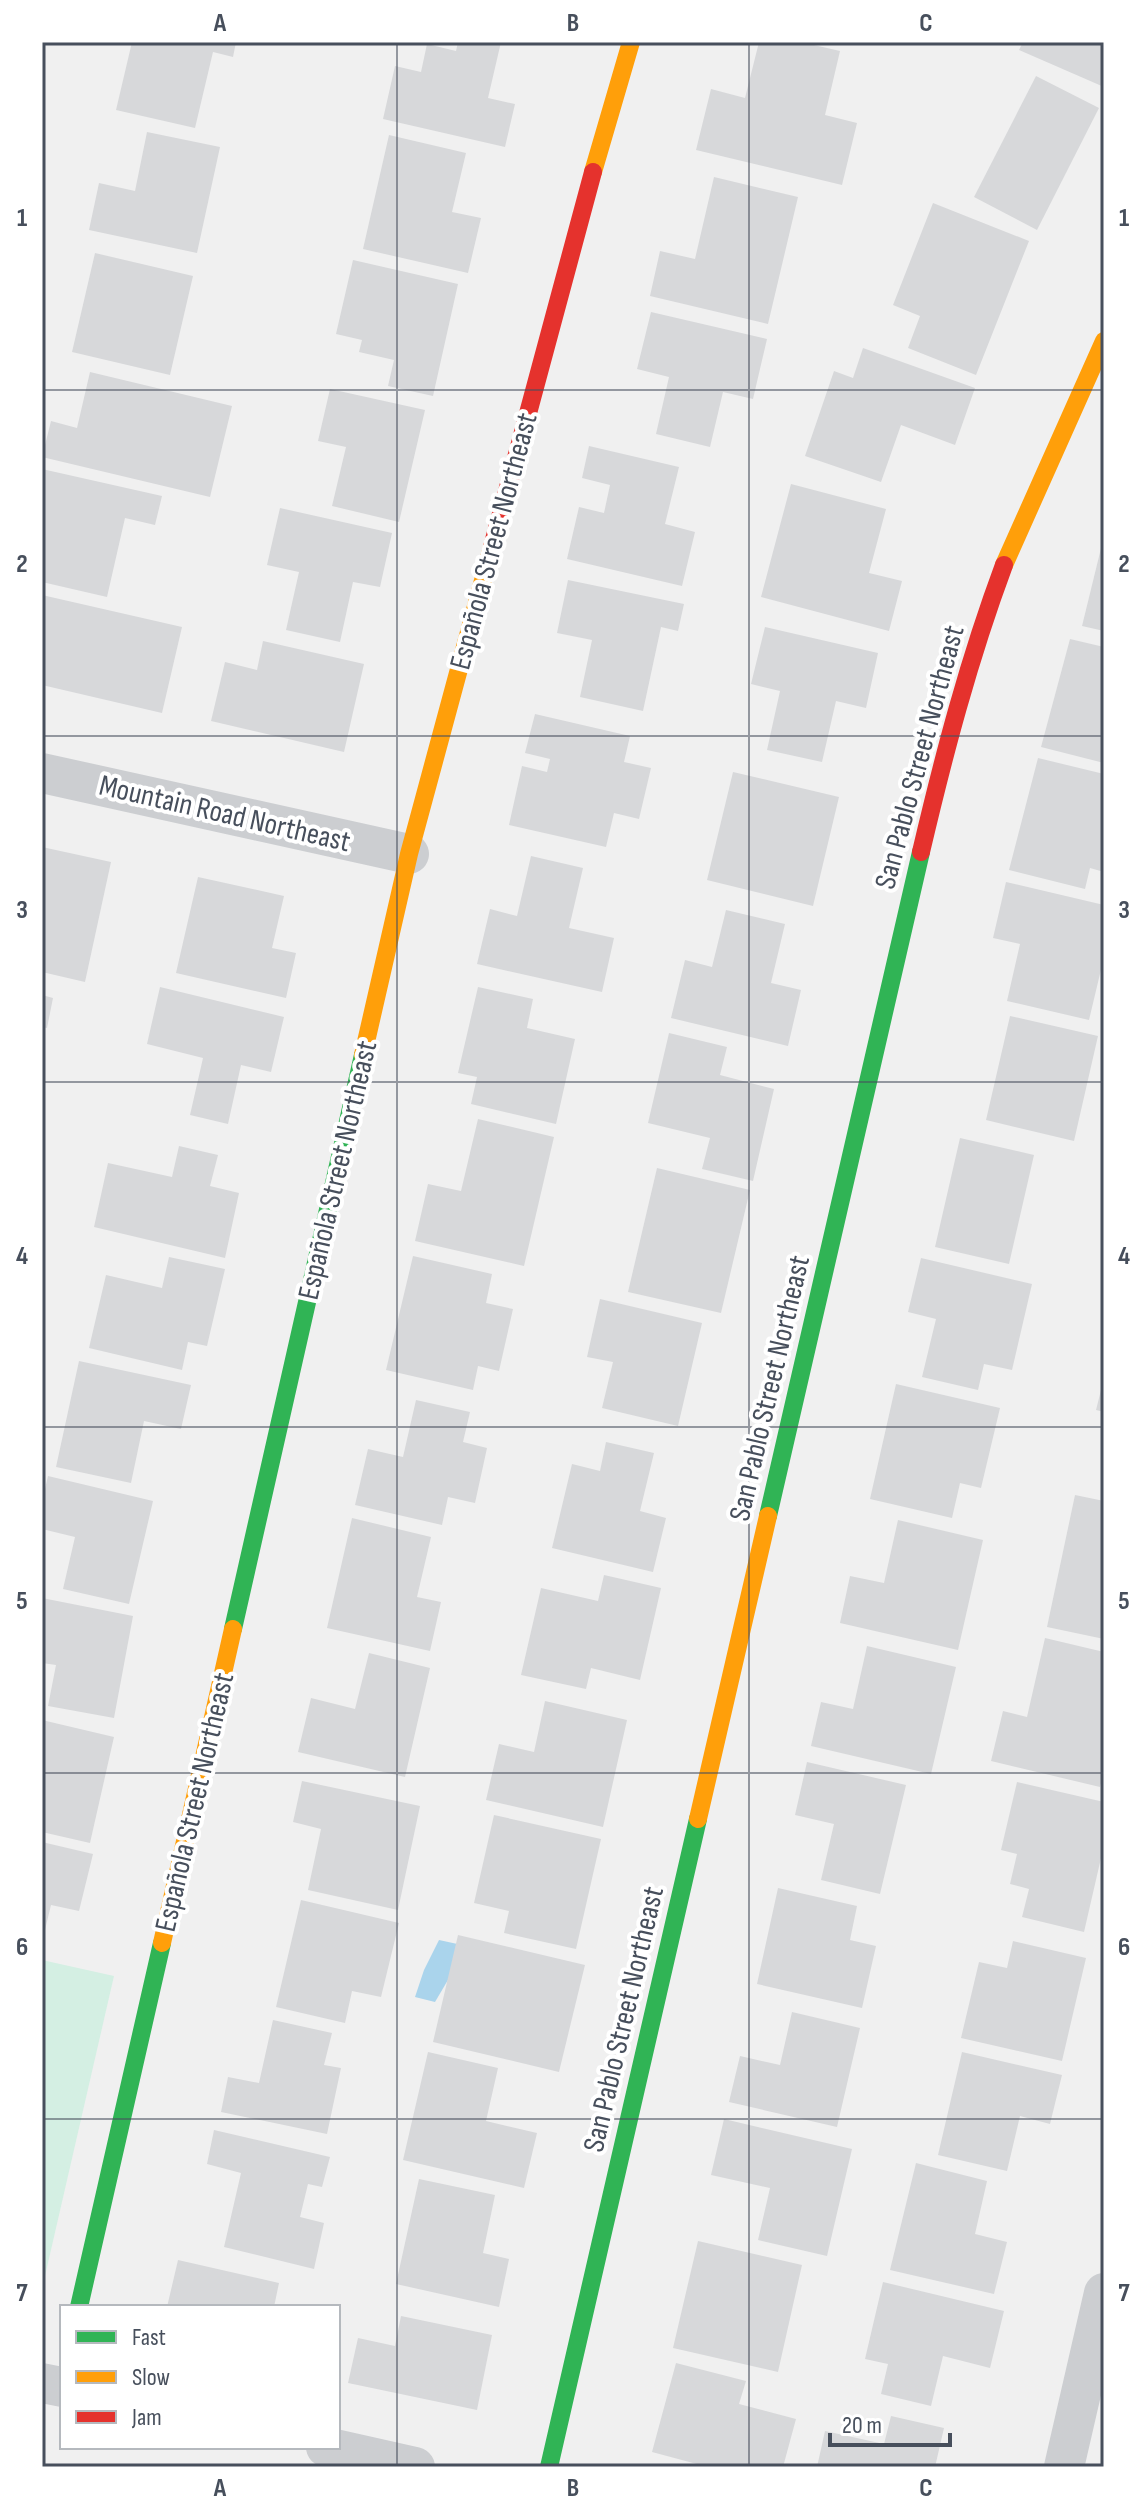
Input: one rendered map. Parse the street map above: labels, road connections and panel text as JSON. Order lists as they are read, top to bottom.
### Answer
{
  "streets": {
    "street": ["Española Street Northeast", "San Pablo Street Northeast", "Mountain Road Northeast"]
  },
  "crossings": [
    ["Española Street Northeast", "Mountain Road Northeast"]
  ],
  "legend": ["Fast", "Slow", "Jam"],
  "scale_bar": "20 m",
  "grid": {
    "columns": ["A", "B", "C"],
    "rows": [
      "1",
      "2",
      "3",
      "4",
      "5",
      "6",
      "7"
    ]
  }
}
